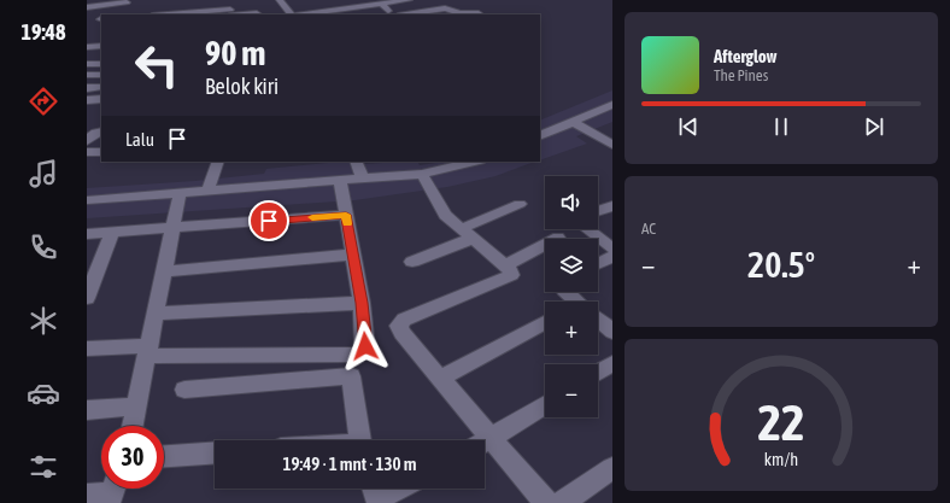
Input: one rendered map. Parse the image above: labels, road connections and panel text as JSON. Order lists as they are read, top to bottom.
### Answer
{
  "page": {
    "tabs": "19:48",
    "turn": ["90 m", "Belok kiri"],
    "song": ["Afterglow", "The Pines"],
    "then": "Lalu",
    "map_buttons": ["+", "−"],
    "tile": "AC",
    "heat": ["−", "20.5°", "+"],
    "limit": "30",
    "trip": "19:49 · 1 mnt · 130 m",
    "gauge": ["22", "km/h"]
  }
}
